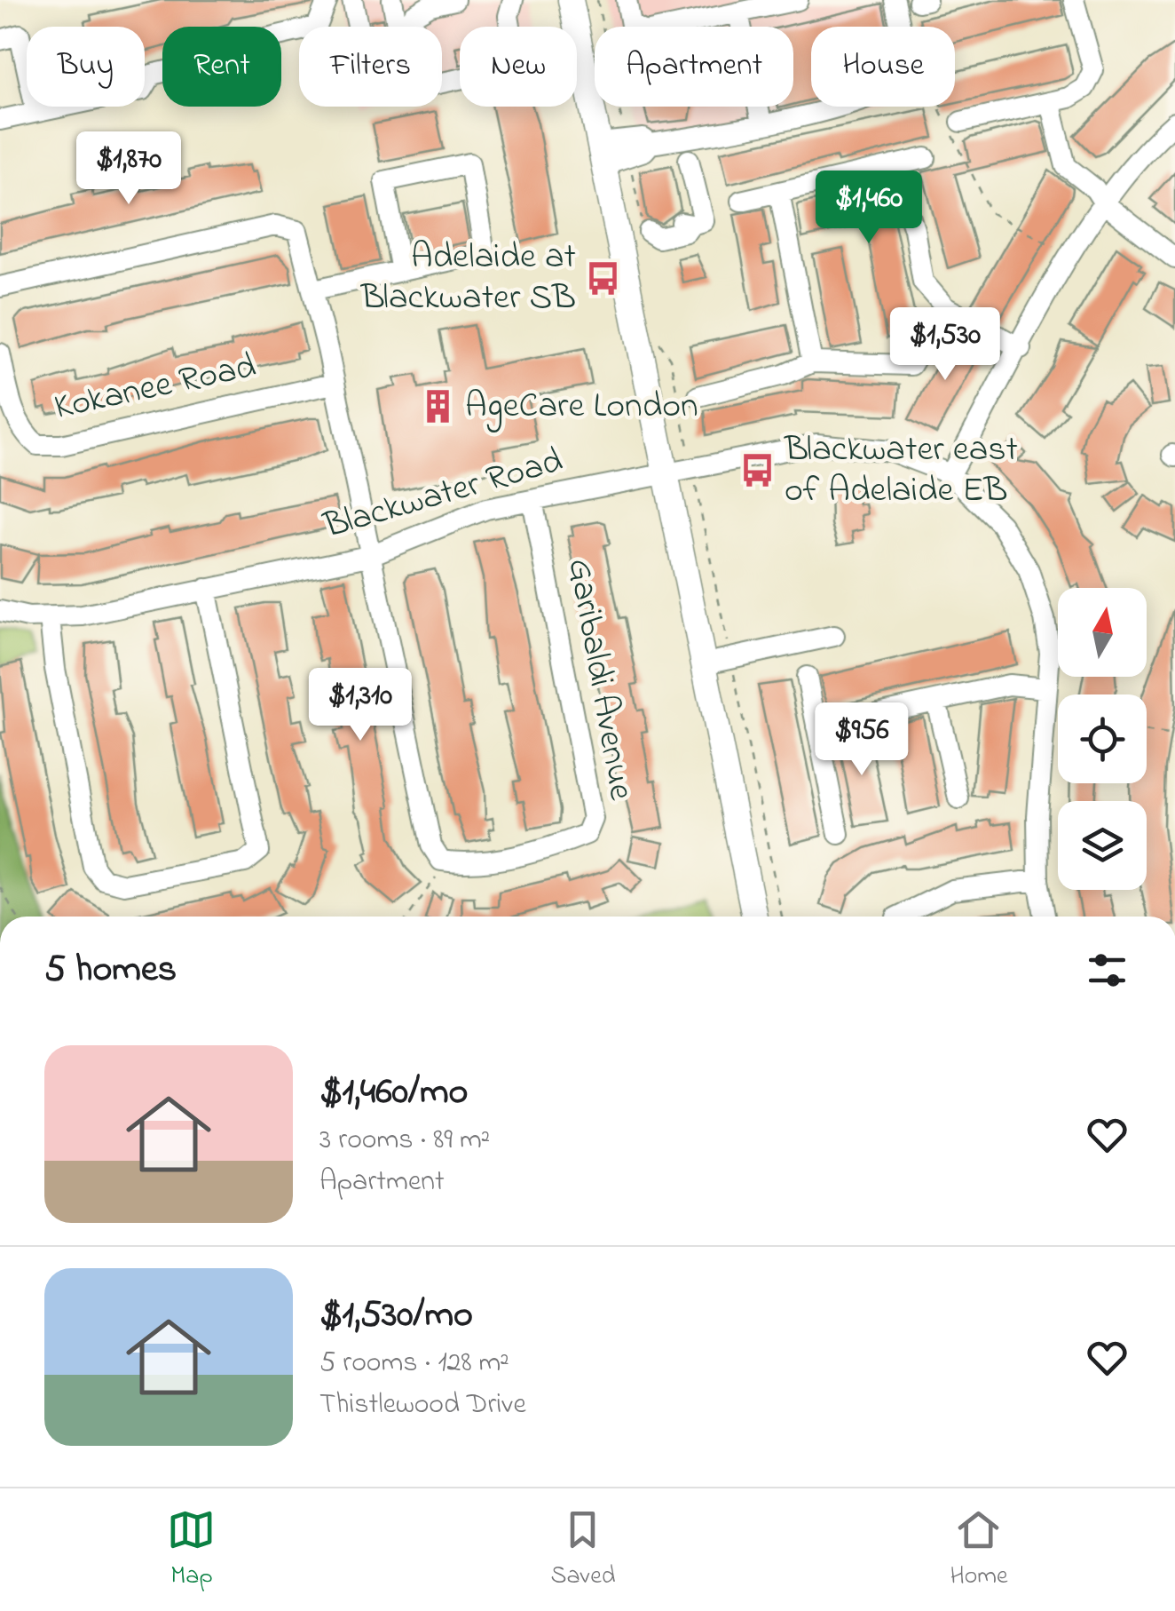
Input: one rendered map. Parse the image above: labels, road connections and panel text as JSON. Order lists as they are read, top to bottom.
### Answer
{
  "streets": {
    "street": ["Kokanee Road", "Blackwater Road", "Garibaldi Avenue"]
  },
  "crossings": [
    ["Kokanee Road", "Garibaldi Avenue"],
    ["Blackwater Road", "Garibaldi Avenue"]
  ],
  "places": {
    "bus stop": ["Adelaide at Blackwater SB", "Blackwater east of Adelaide EB"],
    "building": ["AgeCare London"]
  },
  "north": "top",
  "page": {
    "chip": [
      "Buy",
      "Rent",
      "Filters",
      "New",
      "Apartment",
      "House"
    ],
    "price": [
      "$1,870",
      "$1,460",
      "$1,530",
      "$1,310",
      "$956"
    ],
    "heading": "5 homes",
    "list": [
      {
        "name": "$1,460/mo",
        "note": "3 rooms · 89 m² · Apartment"
      },
      {
        "name": "$1,530/mo",
        "note": "5 rooms · 128 m² · Thistlewood Drive"
      }
    ],
    "tabs": ["Map", "Saved", "Home"]
  }
}
